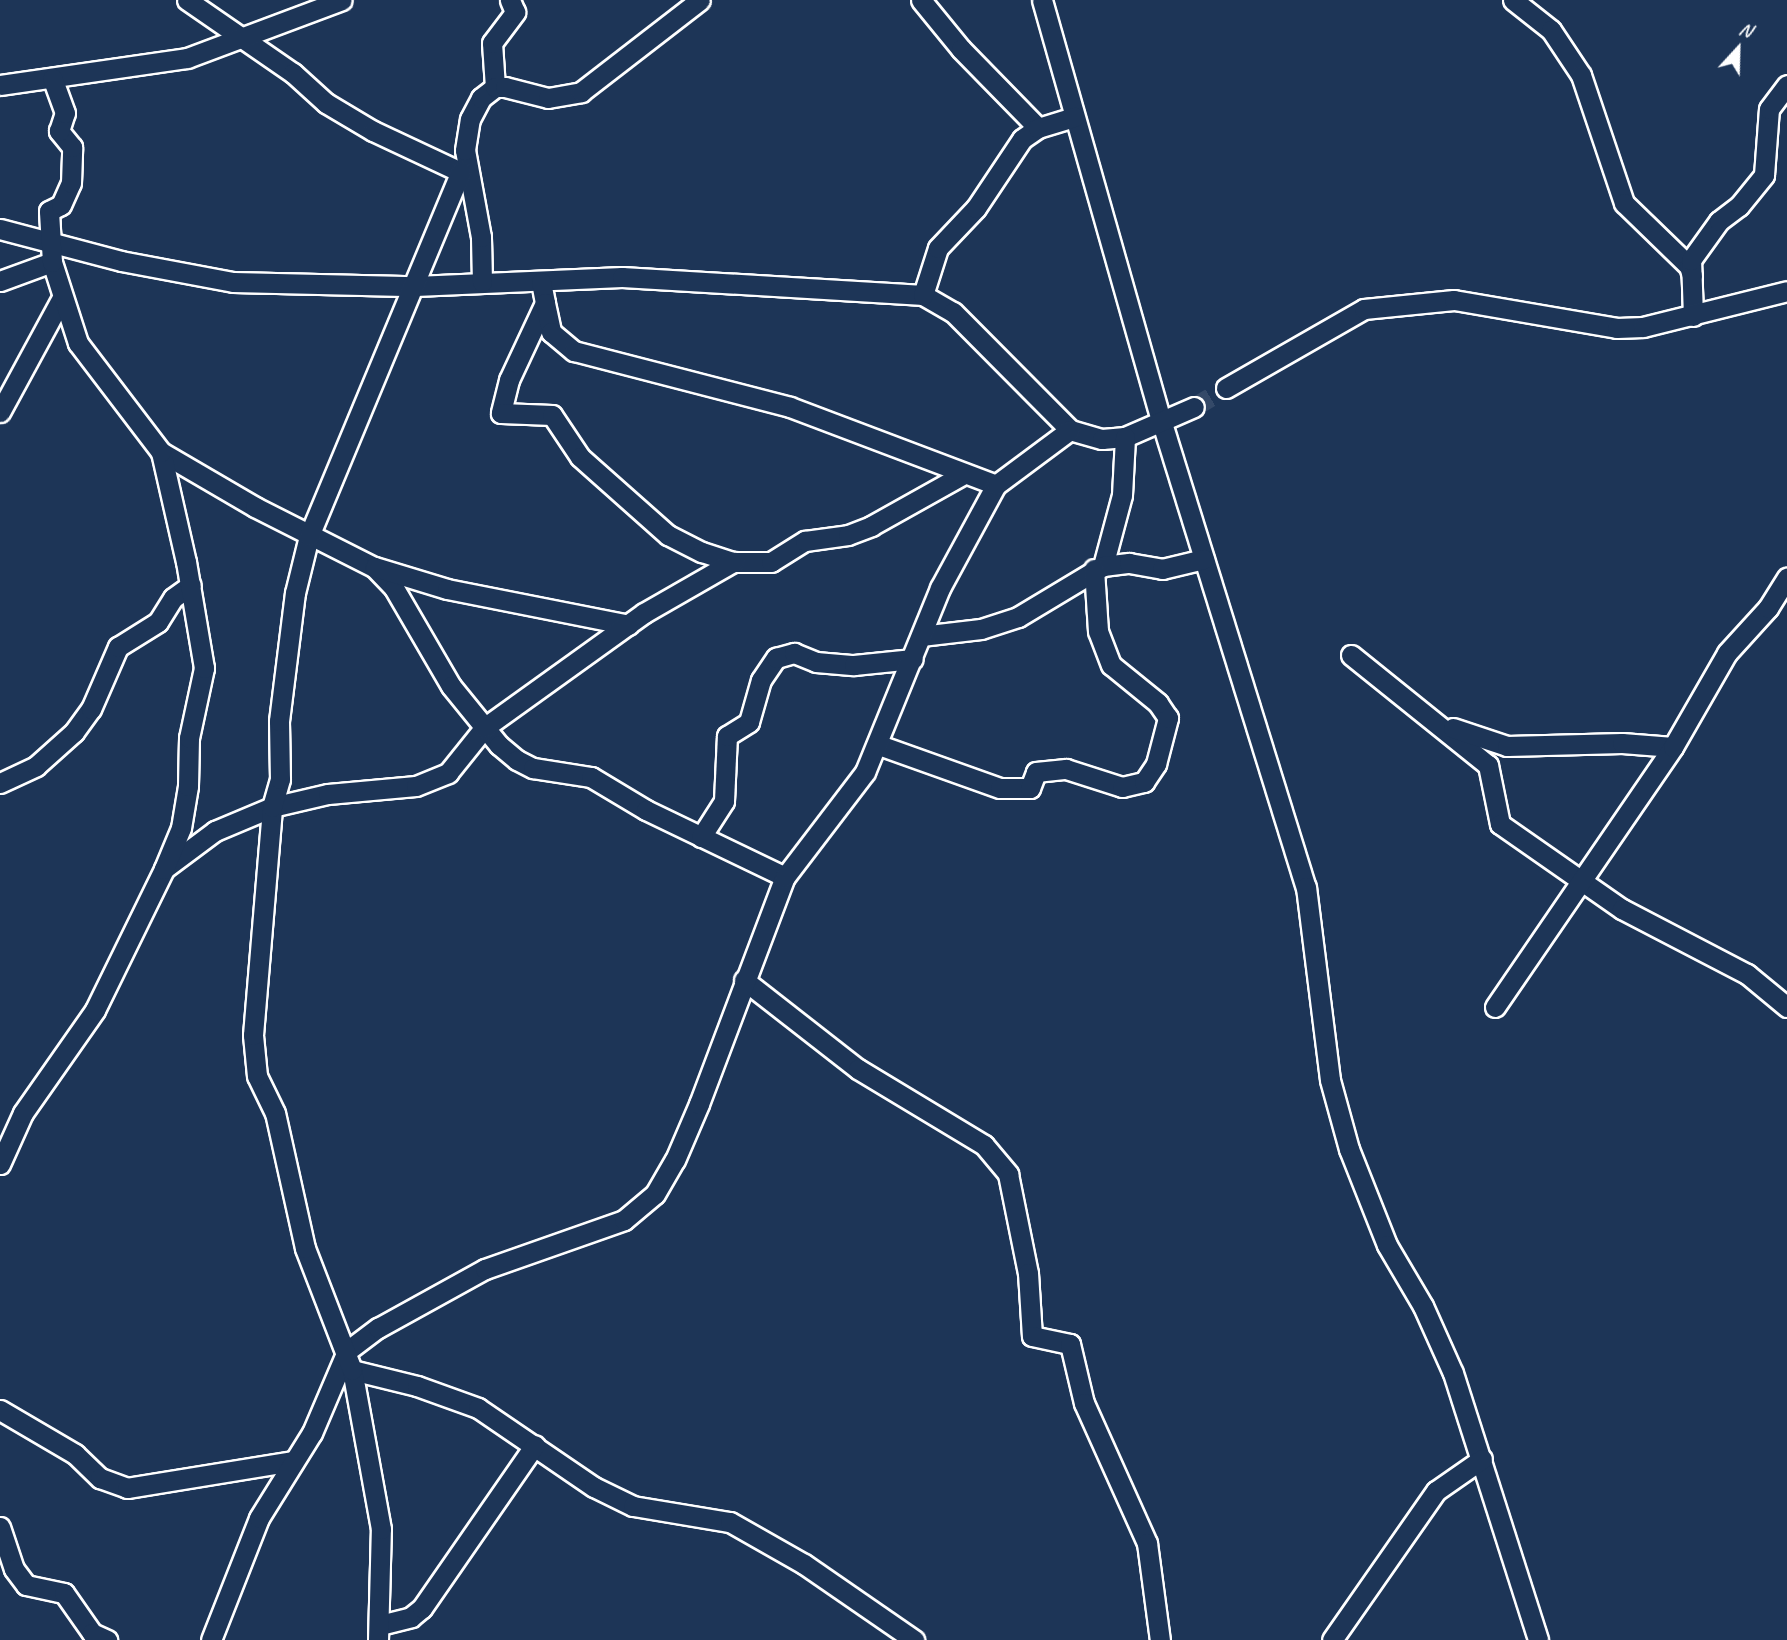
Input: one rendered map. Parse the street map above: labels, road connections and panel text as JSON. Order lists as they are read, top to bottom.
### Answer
{
  "north": "top"
}
